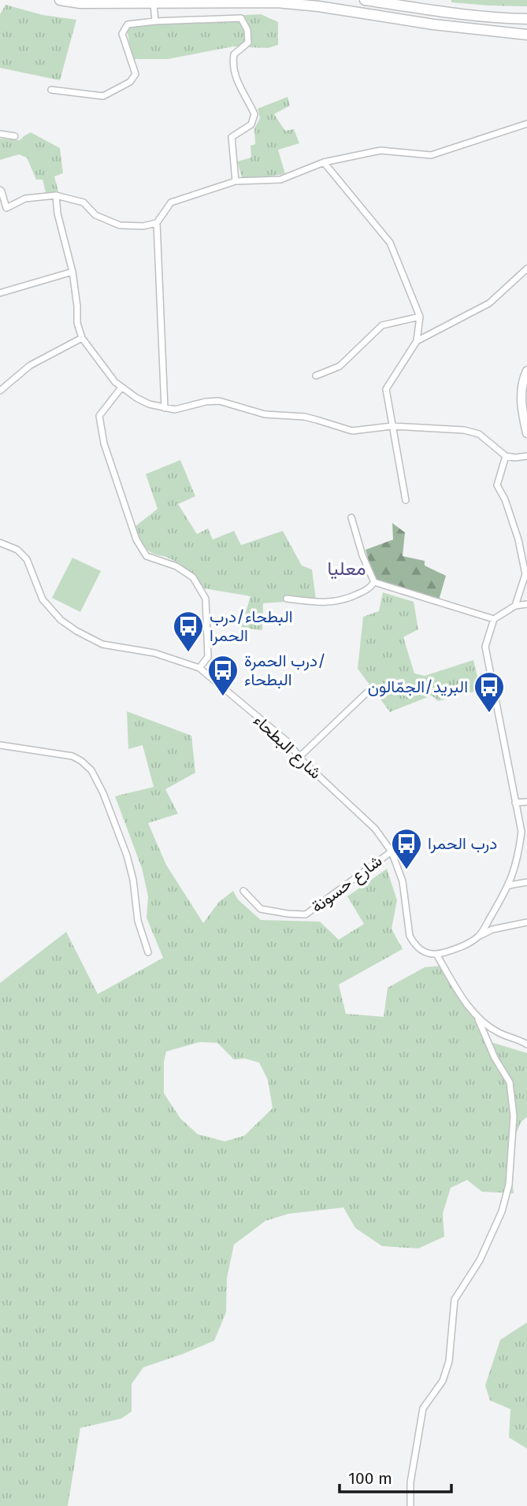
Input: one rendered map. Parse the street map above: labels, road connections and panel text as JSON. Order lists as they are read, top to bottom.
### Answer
{
  "streets": {
    "street": ["شارع البطحاء", "شارع حسونة"]
  },
  "crossings": [
    ["شارع البطحاء", "شارع حسونة"]
  ],
  "districts": ["معليا"],
  "places": {
    "bus stop": [
      "البطحاء/درب الحمرا",
      "درب الحمرة/ البطحاء",
      "البريد/الجمّالون",
      "درب الحمرا"
    ]
  },
  "scale_bar": "100 m"
}
